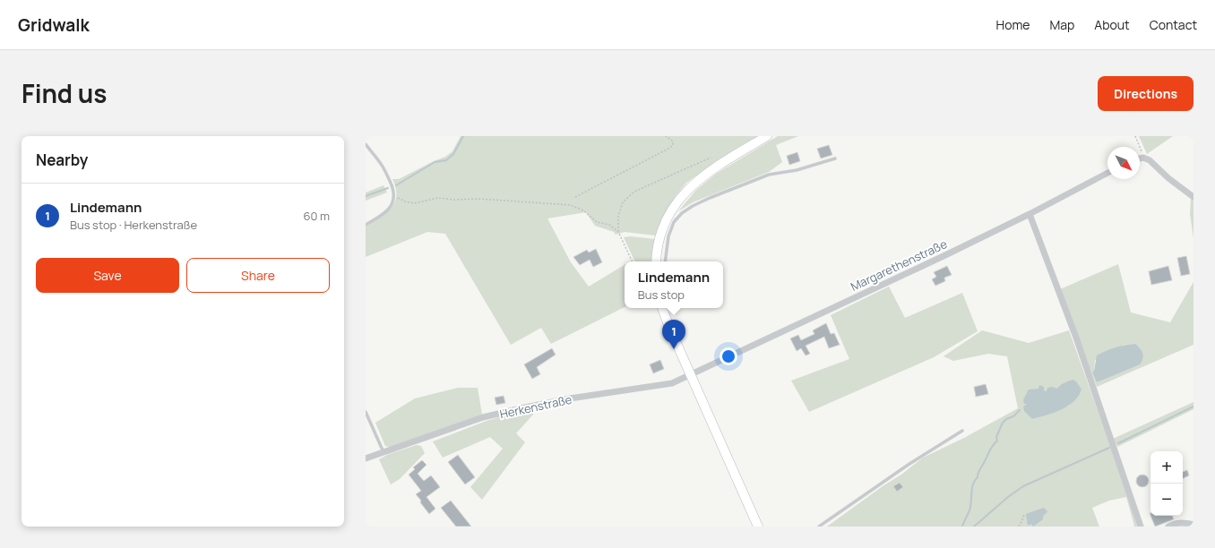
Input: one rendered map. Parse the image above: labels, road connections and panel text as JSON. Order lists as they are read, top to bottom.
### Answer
{
  "streets": {
    "street": ["Margarethenstraße", "Herkenstraße"]
  },
  "crossings": [
    ["Margarethenstraße", "Herkenstraße"]
  ],
  "north": "bottom right",
  "page": {
    "header": "Gridwalk",
    "nav": [
      "Home",
      "Map",
      "About",
      "Contact"
    ],
    "title": "Find us",
    "buttons": [
      "Directions",
      ["Save", "Share"]
    ],
    "heading": "Nearby",
    "list": [
      {
        "mark": "1",
        "name": "Lindemann",
        "note": "Bus stop · Herkenstraße",
        "value": "60 m"
      }
    ],
    "popup": ["Lindemann", "Bus stop"],
    "pins": "1",
    "map_buttons": ["+", "−"]
  }
}
